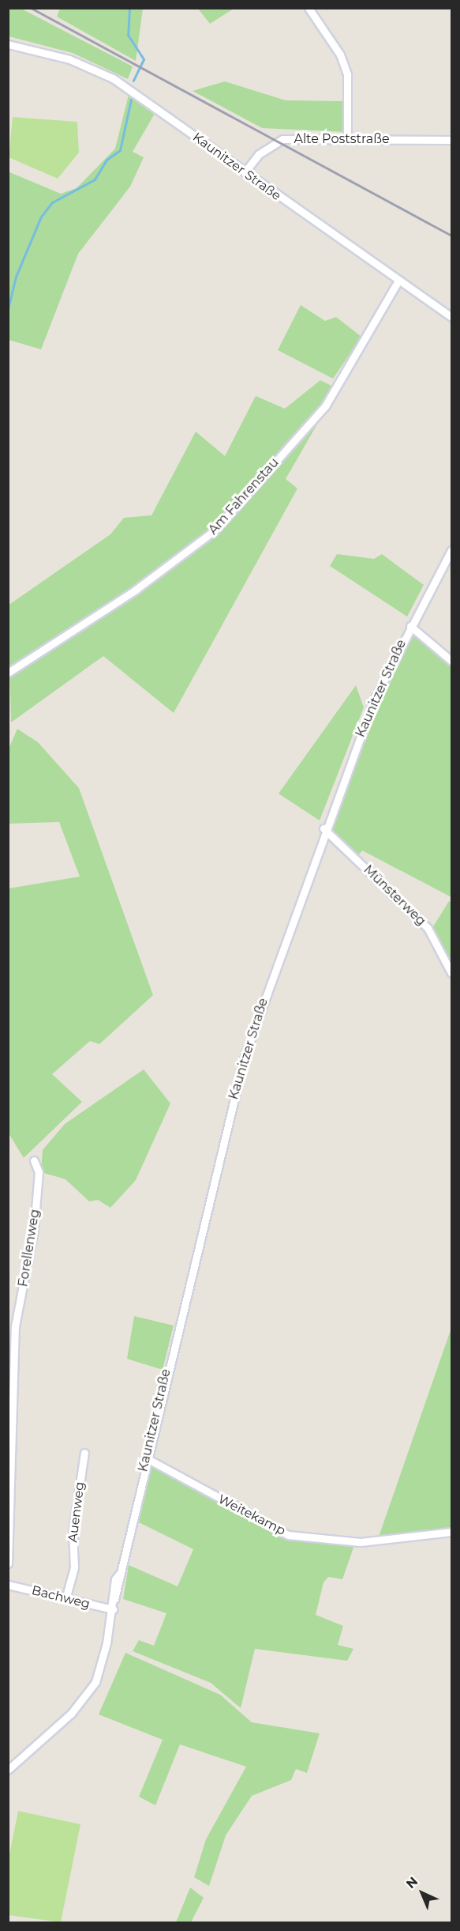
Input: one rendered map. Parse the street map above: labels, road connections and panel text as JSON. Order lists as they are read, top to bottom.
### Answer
{
  "streets": {
    "street": [
      "Alte Poststraße",
      "Kaunitzer Straße",
      "Am Fahrenstau",
      "Münsterweg",
      "Forellenweg",
      "Auenweg",
      "Weitekamp",
      "Bachweg"
    ]
  },
  "crossings": [
    ["Alte Poststraße", "Kaunitzer Straße"],
    ["Kaunitzer Straße", "Am Fahrenstau"],
    ["Kaunitzer Straße", "Münsterweg"],
    ["Kaunitzer Straße", "Weitekamp"],
    ["Kaunitzer Straße", "Bachweg"],
    ["Auenweg", "Bachweg"]
  ],
  "north": "top left"
}
